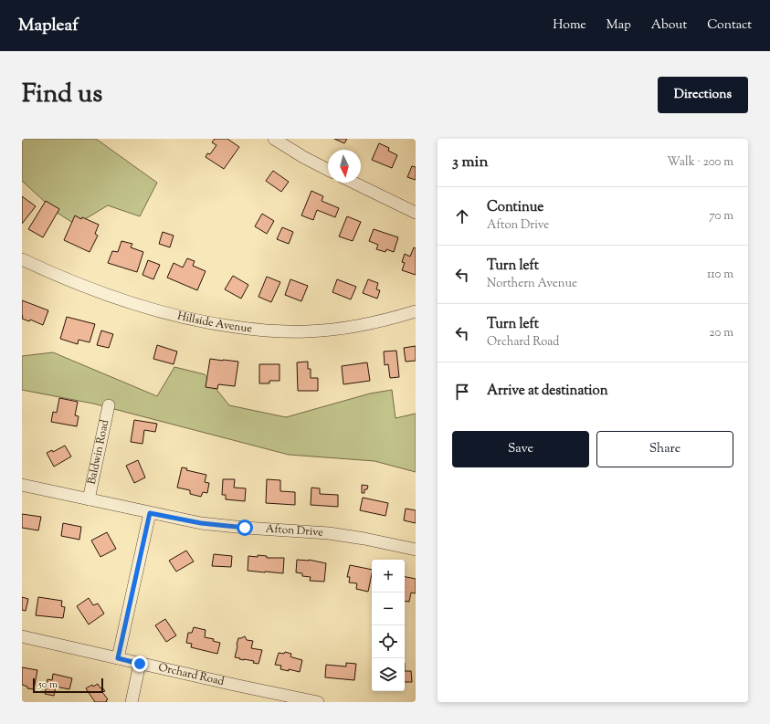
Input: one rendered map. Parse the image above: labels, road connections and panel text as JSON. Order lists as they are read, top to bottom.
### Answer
{
  "streets": {
    "street": [
      "Hillside Avenue",
      "Baldwin Road",
      "Afton Drive",
      "Orchard Road"
    ]
  },
  "crossings": [
    ["Baldwin Road", "Afton Drive"]
  ],
  "scale_bar": "50 m",
  "north": "bottom",
  "page": {
    "header": "Mapleaf",
    "nav": [
      "Home",
      "Map",
      "About",
      "Contact"
    ],
    "title": "Find us",
    "buttons": [
      "Directions",
      ["Save", "Share"]
    ],
    "heading": ["3 min", "Walk · 200 m"],
    "list": [
      ["Continue", "Afton Drive", "70 m"],
      ["Turn left", "Northern Avenue", "110 m"],
      ["Turn left", "Orchard Road", "20 m"],
      "Arrive at destination"
    ],
    "map_buttons": ["+", "−"],
    "scale": "50 m"
  }
}
